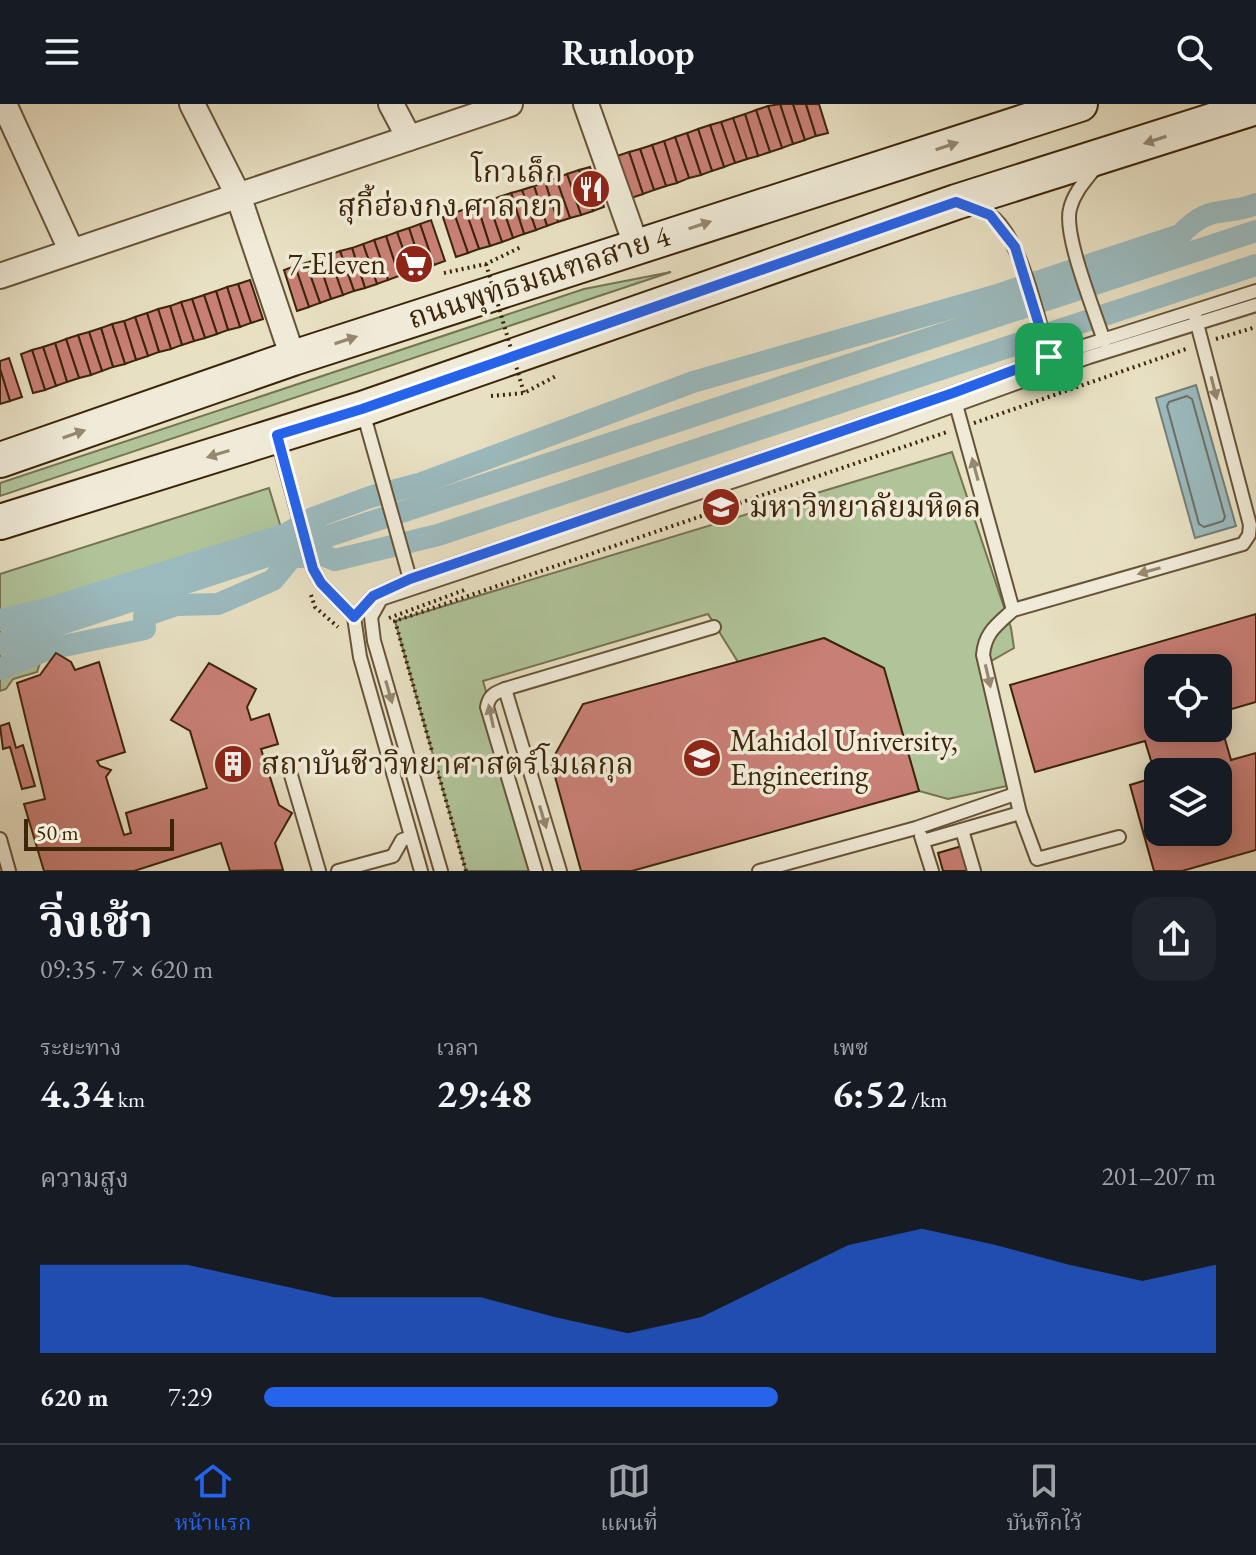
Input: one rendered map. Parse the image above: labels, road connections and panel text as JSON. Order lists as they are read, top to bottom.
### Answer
{
  "streets": {
    "main road": ["ถนนพุทธมณฑลสาย 4"]
  },
  "places": {
    "restaurant": ["โกวเล็ก สุกี้ฮ่องกง ศาลายา"],
    "supermarket": ["7-Eleven"],
    "school or university": ["มหาวิทยาลัยมหิดล", "Mahidol University, Engineering"],
    "building": ["สถาบันชีววิทยาศาสตร์โมเลกุล"]
  },
  "scale_bar": "50 m",
  "page": {
    "header": "Runloop",
    "scale": "50 m",
    "heading": ["วิ่งเช้า", "09:35 · 7 × 620 m"],
    "stats": [
      ["ระยะทาง", "4.34 km"],
      ["เวลา", "29:48"],
      ["เพซ", "6:52 /km"]
    ],
    "chart": ["ความสูง", "201–207 m"],
    "list": [
      {
        "name": "620 m",
        "note": "7:29"
      }
    ],
    "tabs": ["หน้าแรก", "แผนที่", "บันทึกไว้"]
  }
}
